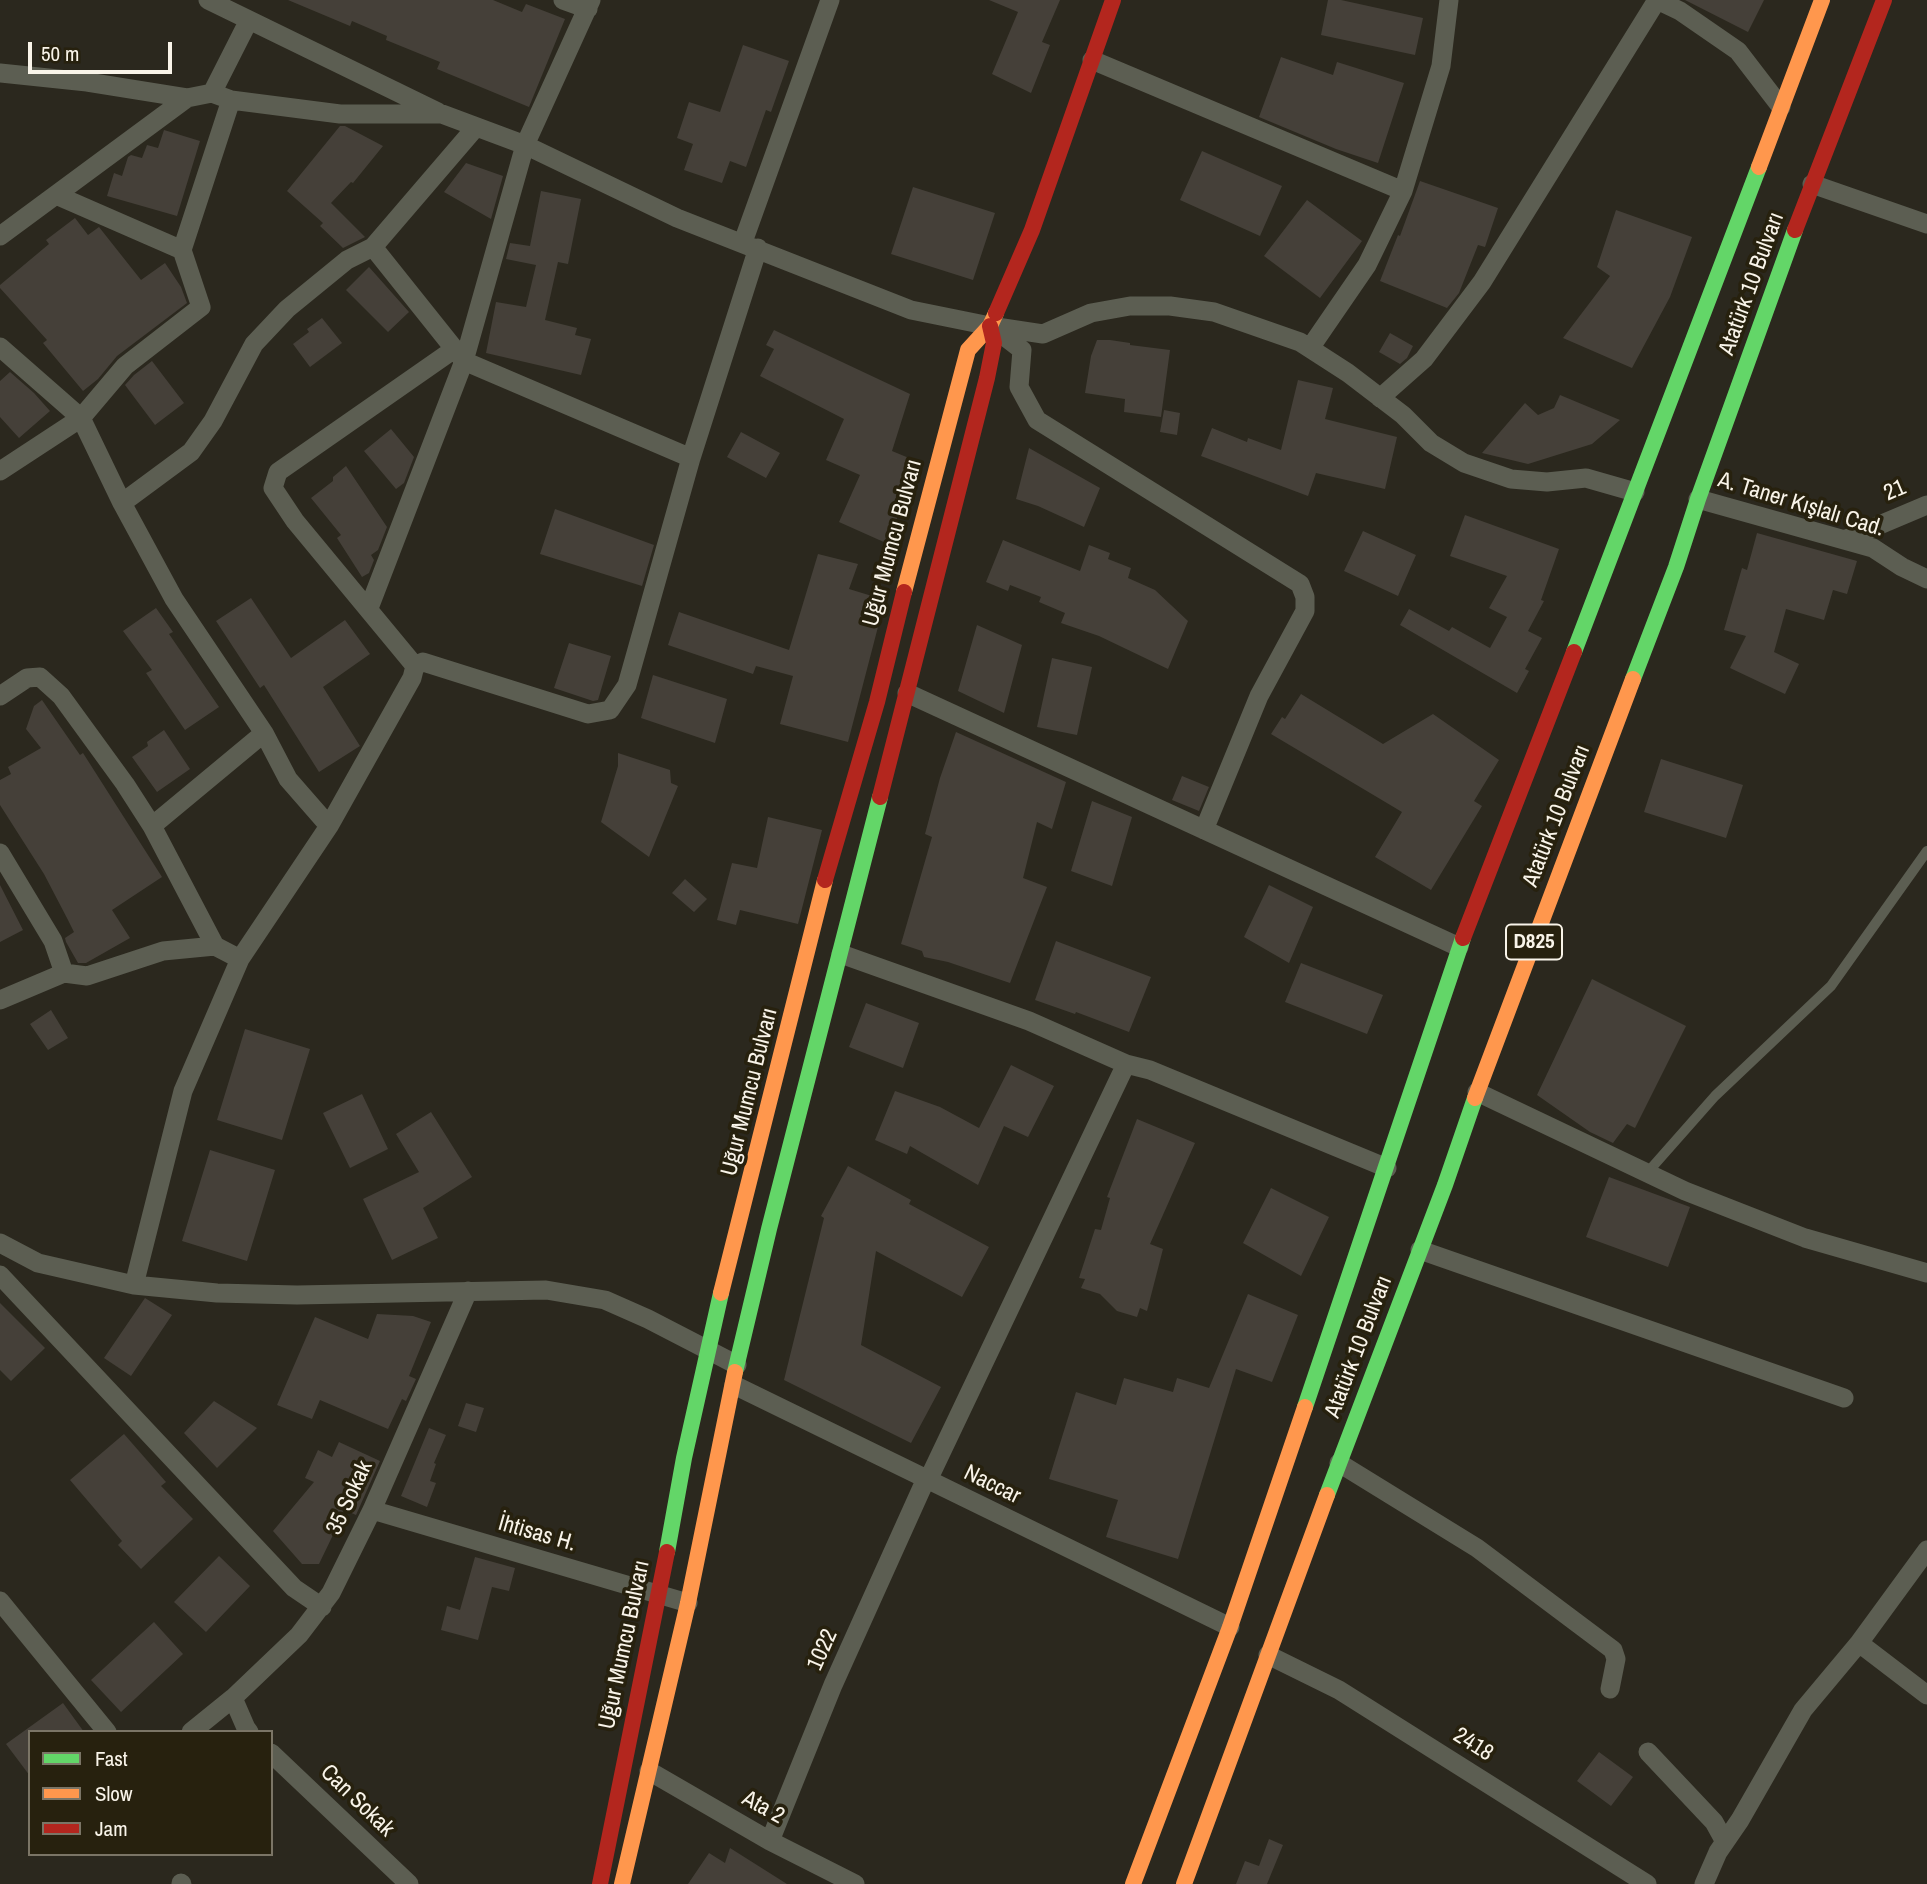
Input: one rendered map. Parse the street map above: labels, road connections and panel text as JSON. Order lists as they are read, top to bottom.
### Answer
{
  "streets": {
    "main road": ["Atatürk 10 Bulvarı", "Uğur Mumcu Bulvarı", "D825"],
    "street": [
      "21",
      "A. Taner Kışlalı Cad.",
      "Naccar",
      "35 Sokak",
      "İhtisas H.",
      "1022",
      "2418",
      "Can Sokak",
      "Ata 2"
    ]
  },
  "crossings": [
    ["Atatürk 10 Bulvarı", "A. Taner Kışlalı Cad."],
    ["Atatürk 10 Bulvarı", "Naccar"],
    ["Atatürk 10 Bulvarı", "2418"],
    ["21", "A. Taner Kışlalı Cad."],
    ["Uğur Mumcu Bulvarı", "Naccar"],
    ["Uğur Mumcu Bulvarı", "İhtisas H."],
    ["Uğur Mumcu Bulvarı", "Ata 2"],
    ["Naccar", "1022"],
    ["35 Sokak", "İhtisas H."],
    ["1022", "Ata 2"]
  ],
  "legend": ["Fast", "Slow", "Jam"],
  "scale_bar": "50 m"
}
